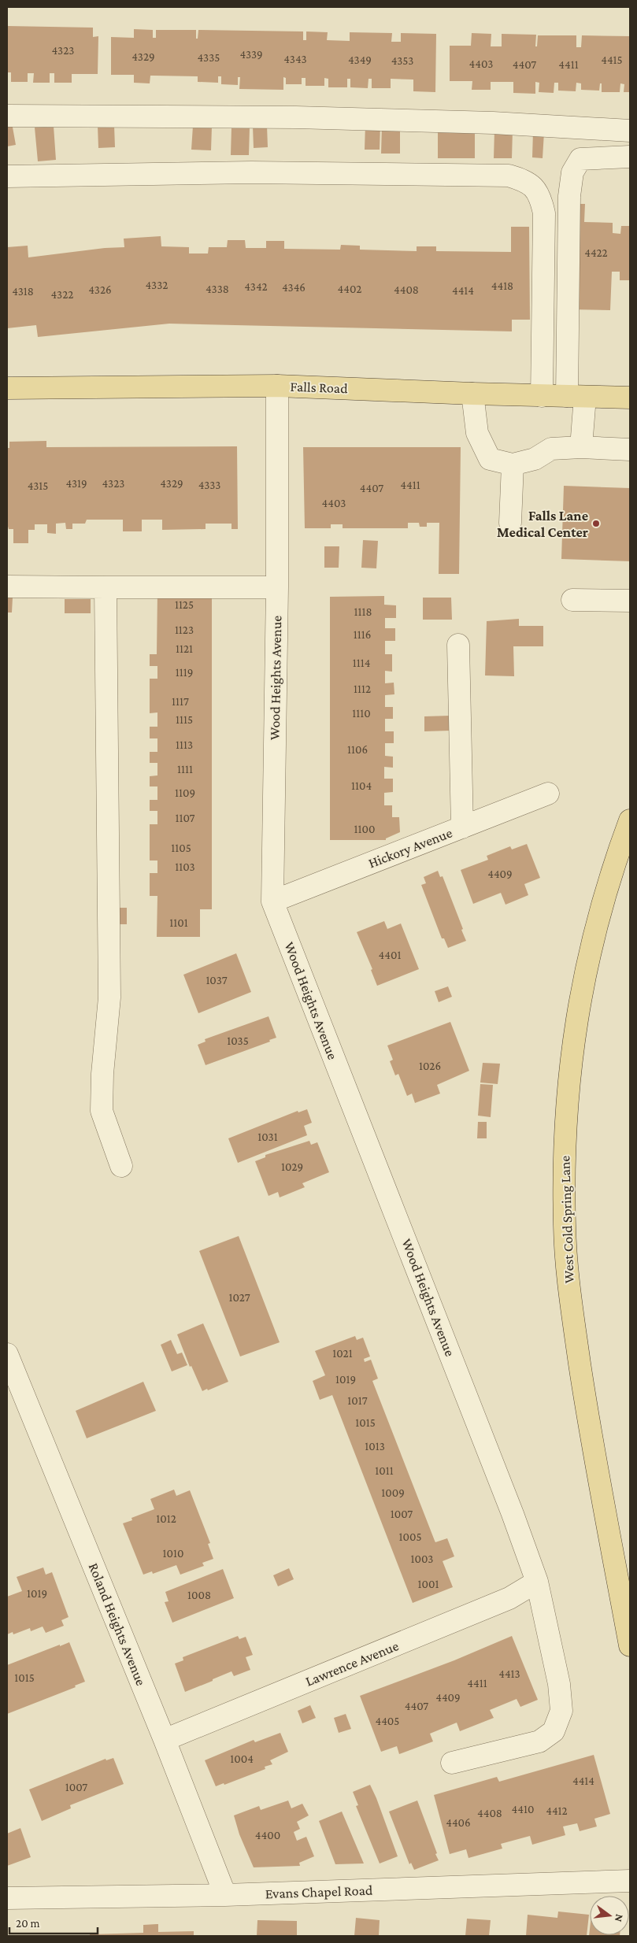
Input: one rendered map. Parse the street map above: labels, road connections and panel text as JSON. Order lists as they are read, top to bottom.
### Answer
{
  "streets": {
    "main road": ["Falls Road", "West Cold Spring Lane"],
    "street": [
      "Wood Heights Avenue",
      "Hickory Avenue",
      "Roland Heights Avenue",
      "Lawrence Avenue",
      "Evans Chapel Road"
    ]
  },
  "crossings": [
    ["Falls Road", "Wood Heights Avenue"],
    ["Wood Heights Avenue", "Hickory Avenue"],
    ["Wood Heights Avenue", "Lawrence Avenue"],
    ["Roland Heights Avenue", "Lawrence Avenue"],
    ["Roland Heights Avenue", "Evans Chapel Road"]
  ],
  "places": ["Falls Lane Medical Center"],
  "house_numbers": [
    "4323",
    "4339",
    "4329",
    "4335",
    "4343",
    "4349",
    "4415",
    "4353",
    "4403",
    "4407",
    "4411",
    "4422",
    "4332",
    "4418",
    "4342",
    "4346",
    "4338",
    "4402",
    "4326",
    "4408",
    "4414",
    "4318",
    "4322",
    "4319",
    "4323",
    "4329",
    "4333",
    "4411",
    "4315",
    "4407",
    "4403",
    "1125",
    "1118",
    "1123",
    "1116",
    "1121",
    "1114",
    "1119",
    "1112",
    "1117",
    "1110",
    "1115",
    "1113",
    "1106",
    "1111",
    "1104",
    "1109",
    "1107",
    "1100",
    "1105",
    "1103",
    "4409",
    "1101",
    "4401",
    "1037",
    "1035",
    "1026",
    "1031",
    "1029",
    "1027",
    "1021",
    "1019",
    "1017",
    "1015",
    "1013",
    "1011",
    "1009",
    "1007",
    "1012",
    "1005",
    "1010",
    "1003",
    "1001",
    "1019",
    "1008",
    "4413",
    "1015",
    "4411",
    "4409",
    "4407",
    "4405",
    "1004",
    "4414",
    "1007",
    "4410",
    "4412",
    "4408",
    "4406",
    "4400"
  ],
  "scale_bar": "20 m",
  "north": "right"
}
